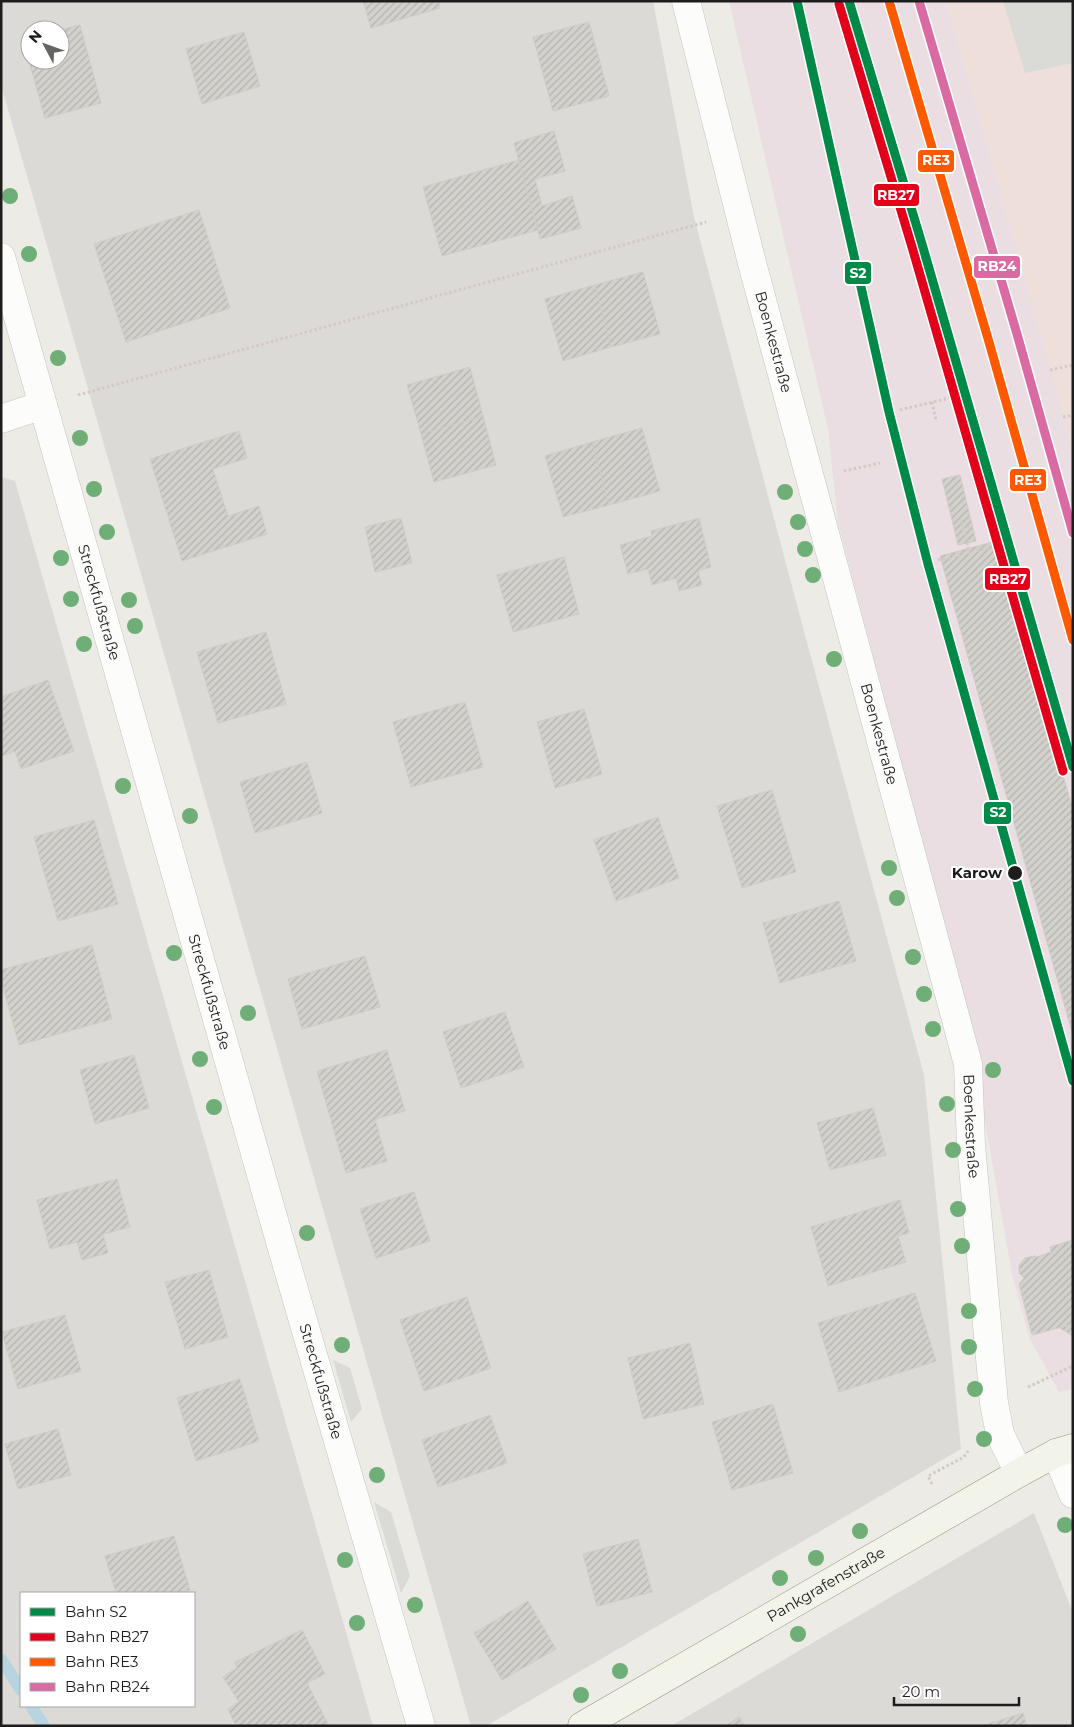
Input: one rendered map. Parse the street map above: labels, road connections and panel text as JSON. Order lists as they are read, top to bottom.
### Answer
{
  "streets": {
    "main road": ["Pankgrafenstraße"],
    "street": ["Boenkestraße", "Streckfußstraße"]
  },
  "crossings": [
    ["Boenkestraße", "Pankgrafenstraße"]
  ],
  "places": ["Karow"],
  "lines": [
    "rail line S2",
    "rail line RE3",
    "rail line RB24",
    "rail line RB27"
  ],
  "legend": [
    "Bahn S2",
    "Bahn RB27",
    "Bahn RE3",
    "Bahn RB24"
  ],
  "scale_bar": "20 m",
  "north": "top left"
}
